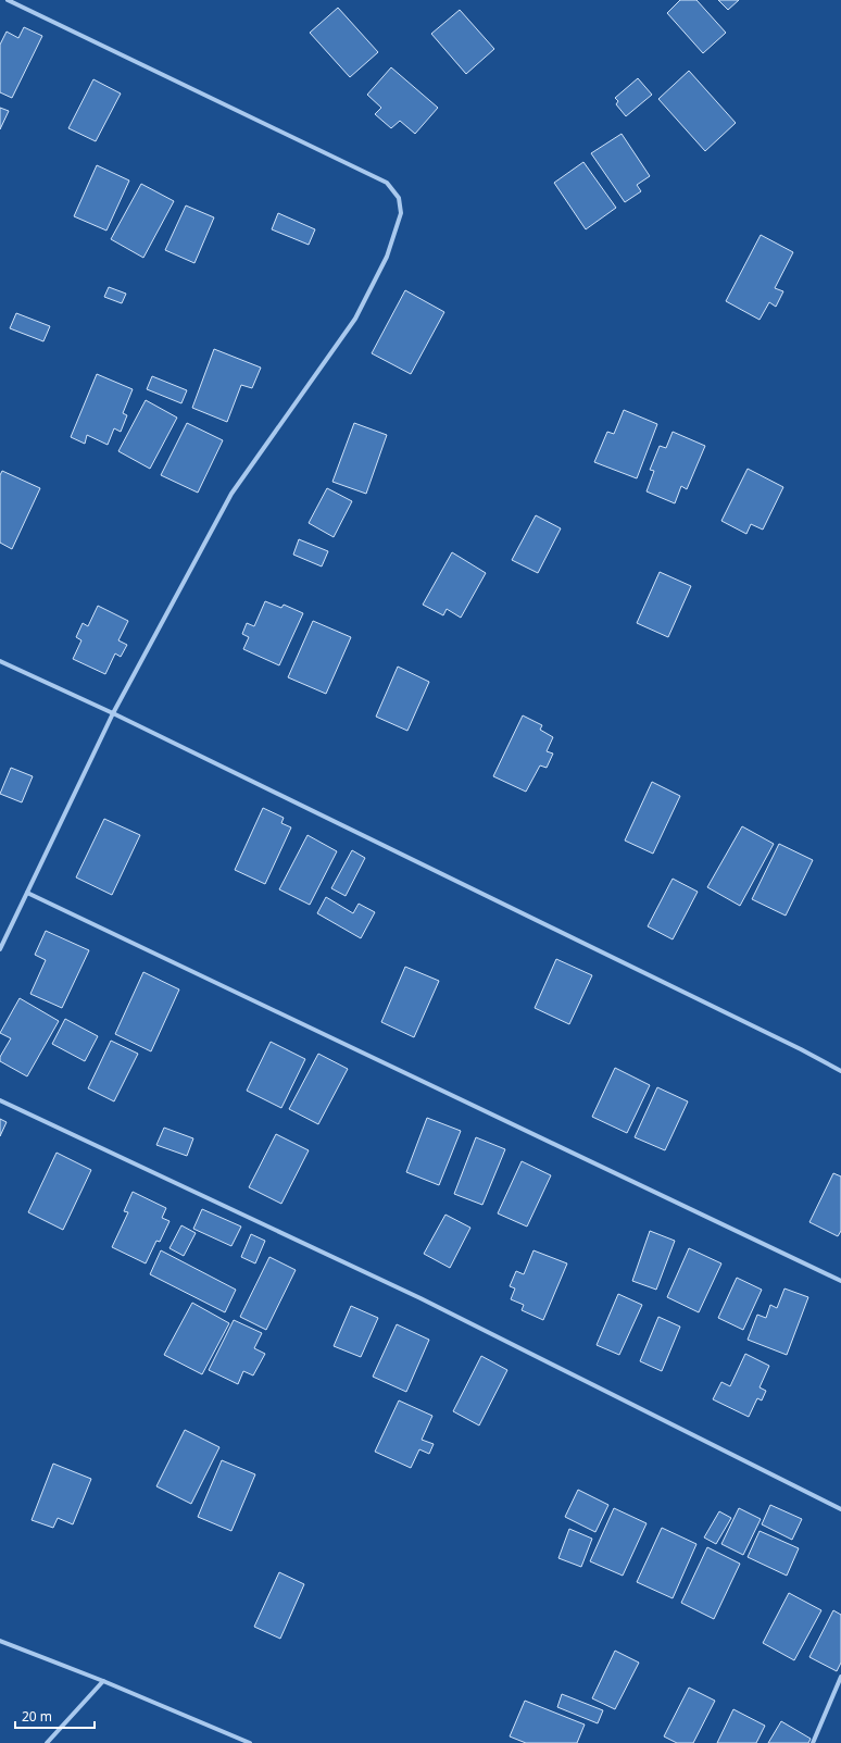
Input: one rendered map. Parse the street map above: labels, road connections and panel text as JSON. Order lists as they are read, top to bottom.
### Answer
{
  "scale_bar": "20 m"
}
